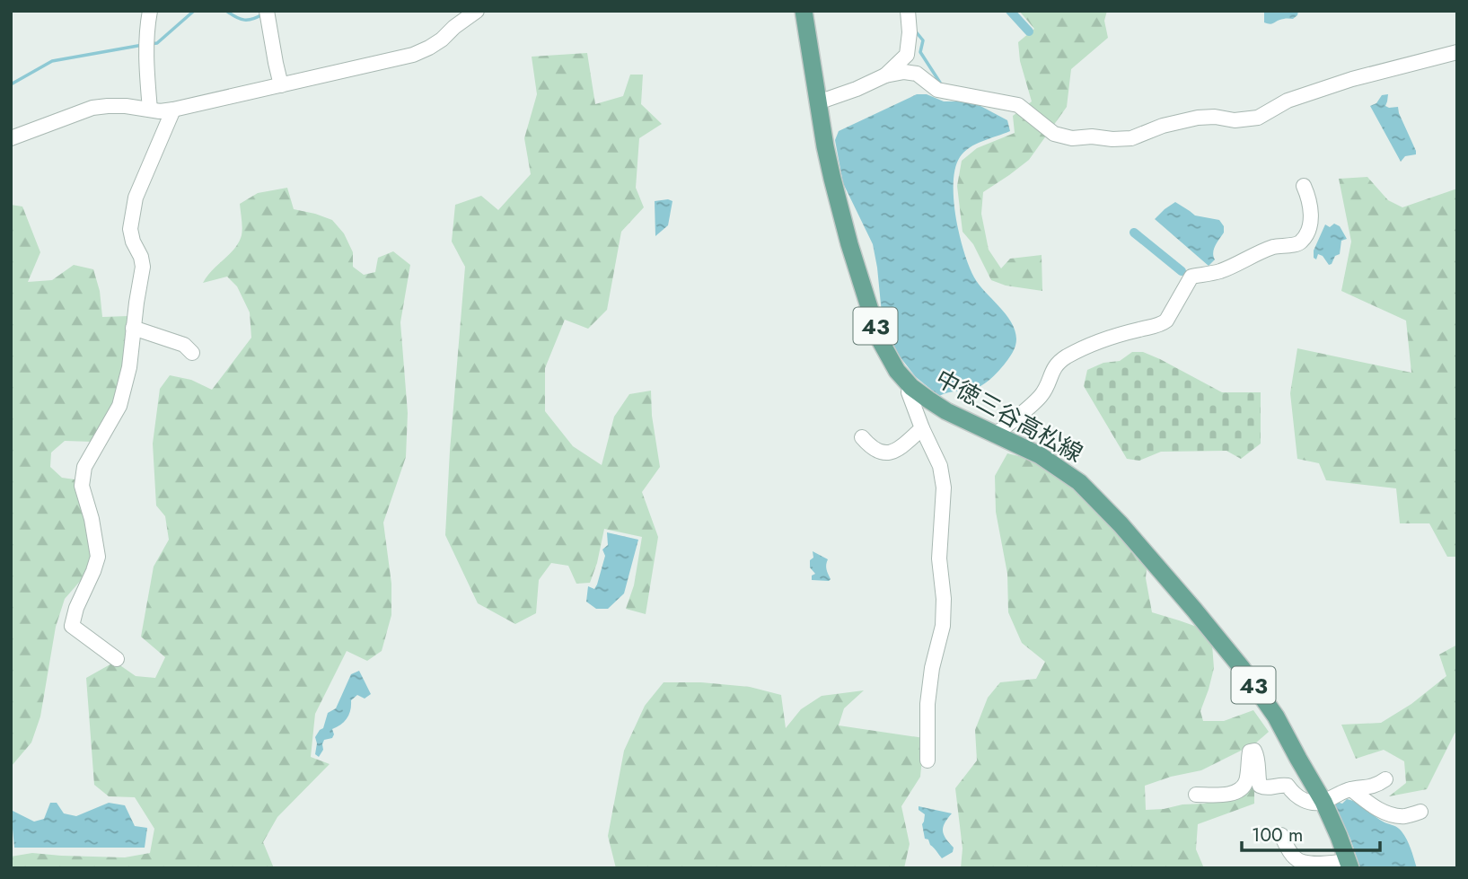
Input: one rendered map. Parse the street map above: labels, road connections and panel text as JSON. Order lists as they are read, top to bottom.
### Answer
{
  "streets": {
    "main road": ["43", "中徳三谷高松線"]
  },
  "scale_bar": "100 m"
}
